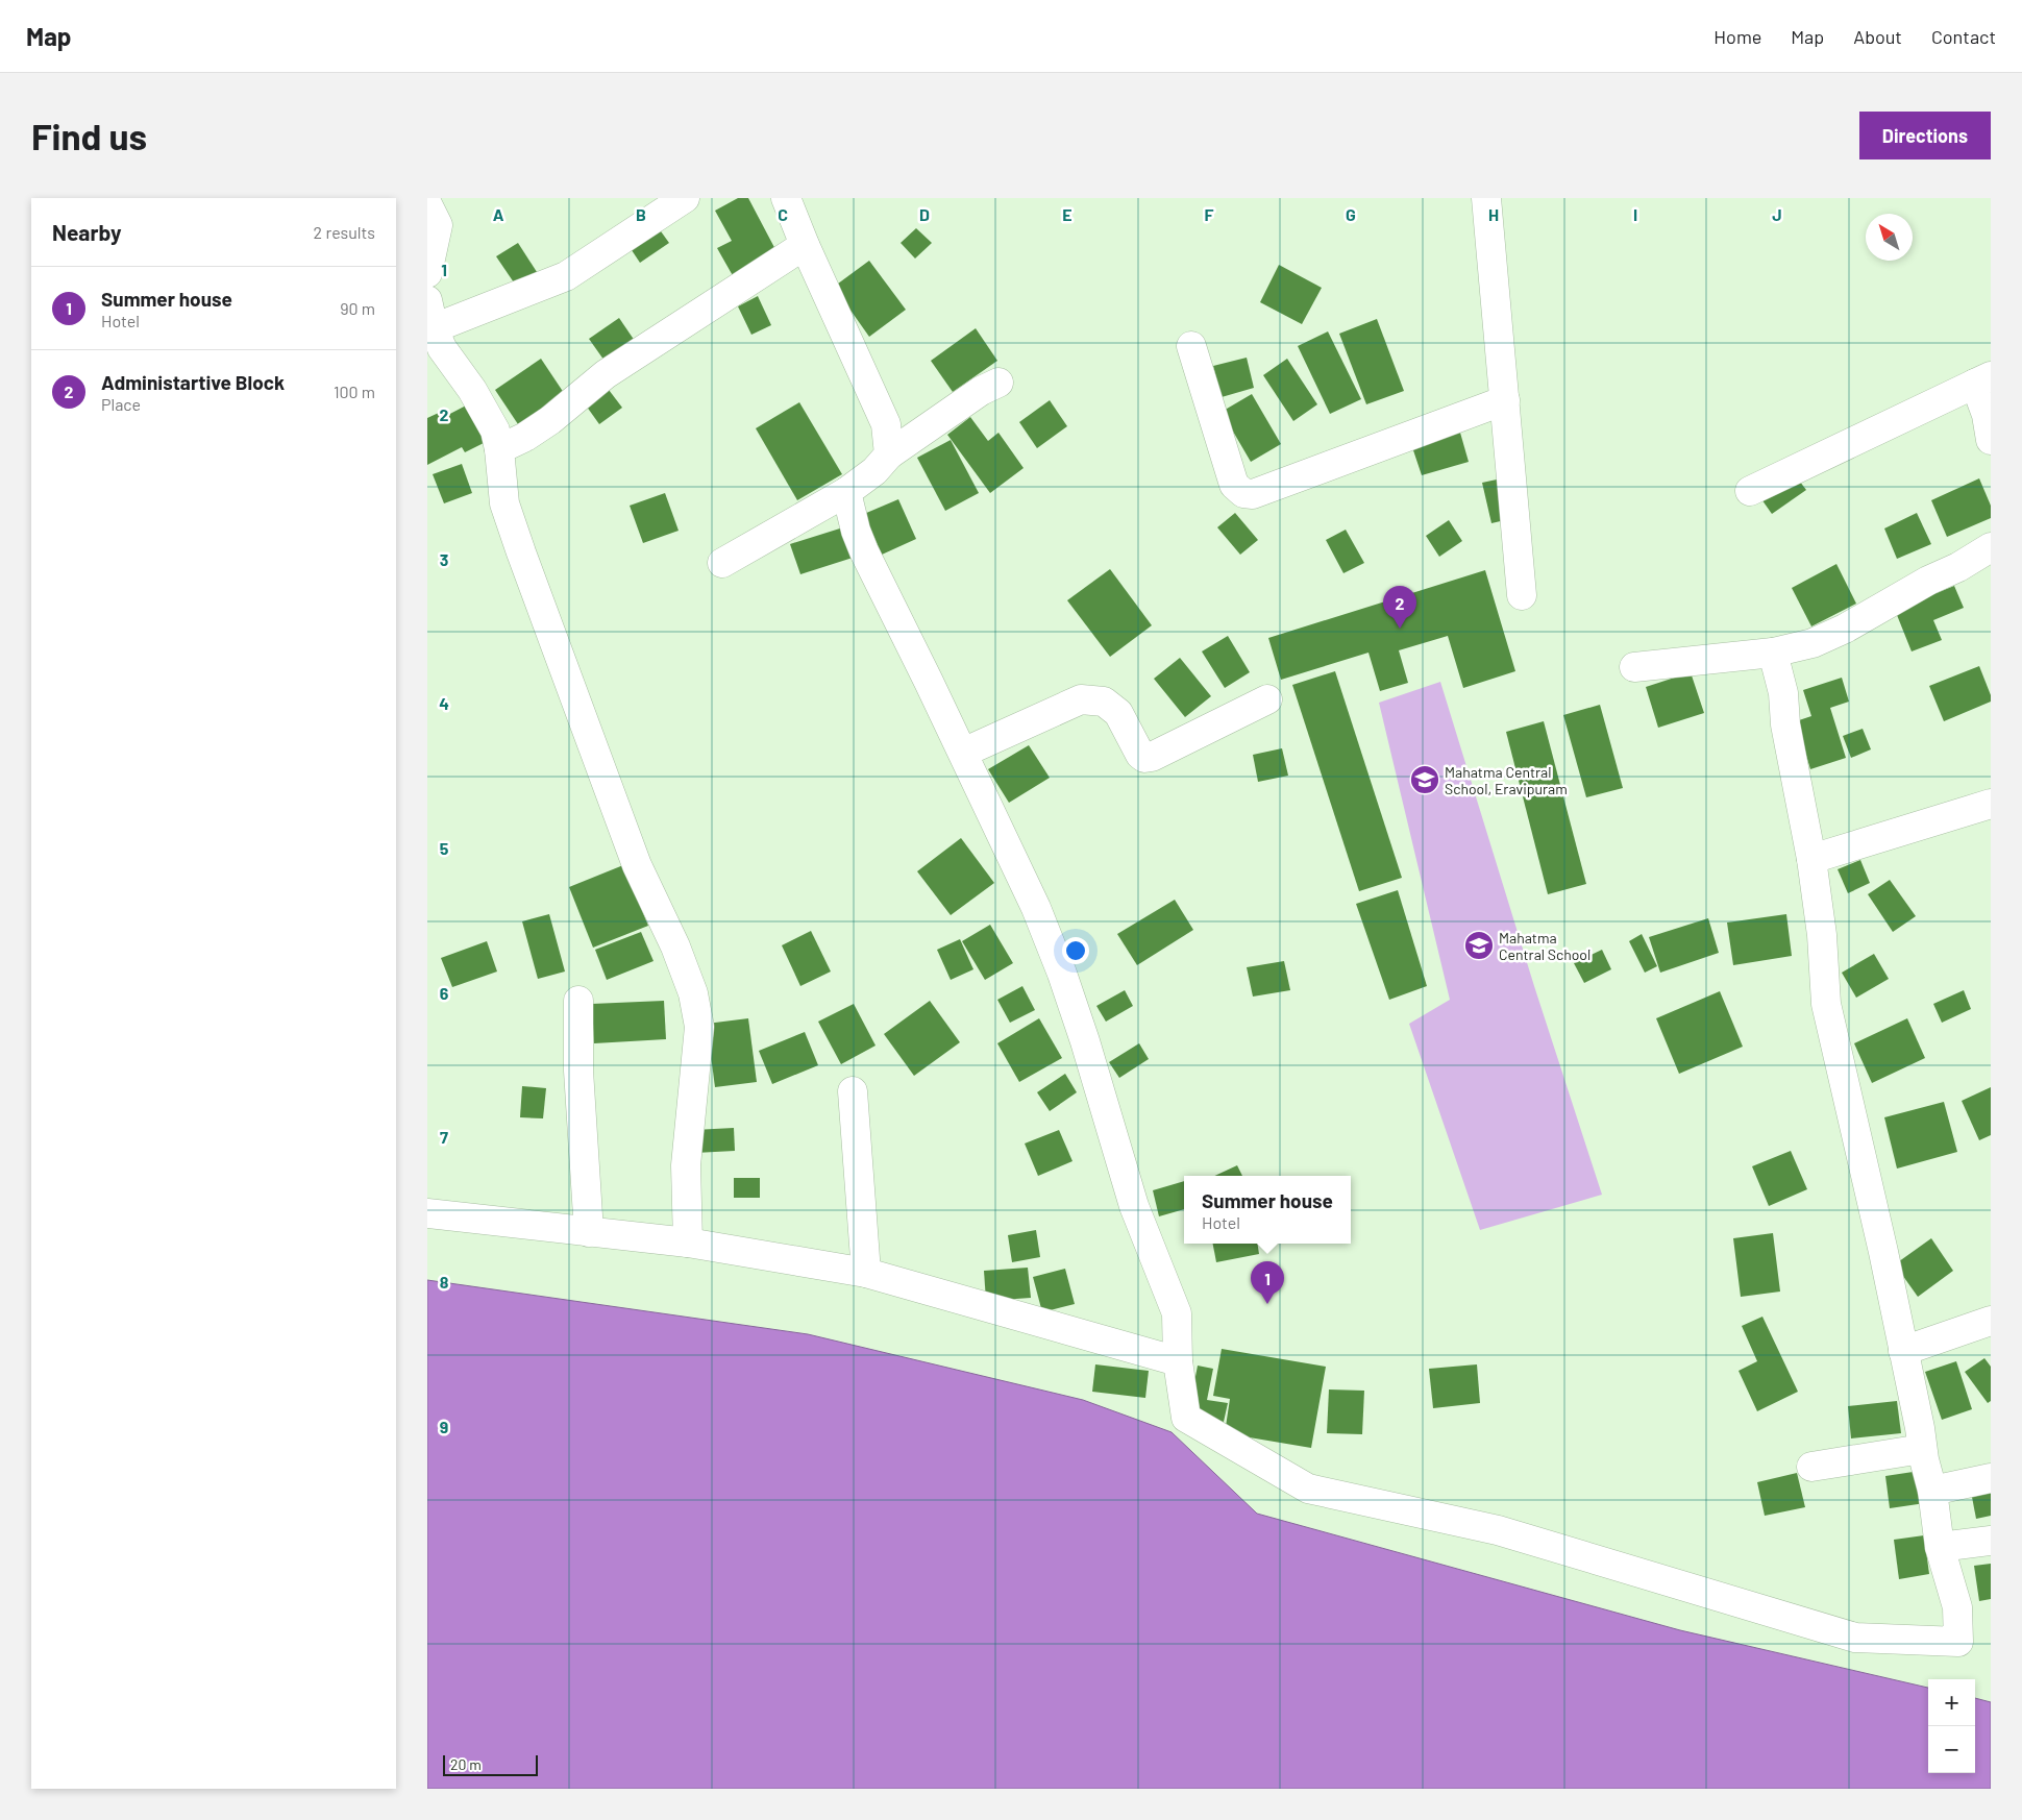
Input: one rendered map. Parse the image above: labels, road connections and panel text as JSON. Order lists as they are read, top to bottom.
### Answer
{
  "places": {
    "school or university": ["Mahatma Central School, Eravipuram", "Mahatma Central School"]
  },
  "scale_bar": "20 m",
  "north": "top left",
  "page": {
    "header": "Map",
    "nav": [
      "Home",
      "Map",
      "About",
      "Contact"
    ],
    "buttons": "Directions",
    "title": "Find us",
    "heading": ["Nearby", "2 results"],
    "list": [
      {
        "mark": "1",
        "name": "Summer house",
        "note": "Hotel",
        "value": "90 m"
      },
      {
        "mark": "2",
        "name": "Administartive Block",
        "note": "Place",
        "value": "100 m"
      }
    ],
    "pins": ["2", "1"],
    "popup": ["Summer house", "Hotel"],
    "map_buttons": ["+", "−"],
    "scale": "20 m"
  },
  "grid": {
    "columns": [
      "A",
      "B",
      "C",
      "D",
      "E",
      "F",
      "G",
      "H",
      "I",
      "J"
    ],
    "rows": [
      "1",
      "2",
      "3",
      "4",
      "5",
      "6",
      "7",
      "8",
      "9"
    ]
  }
}
